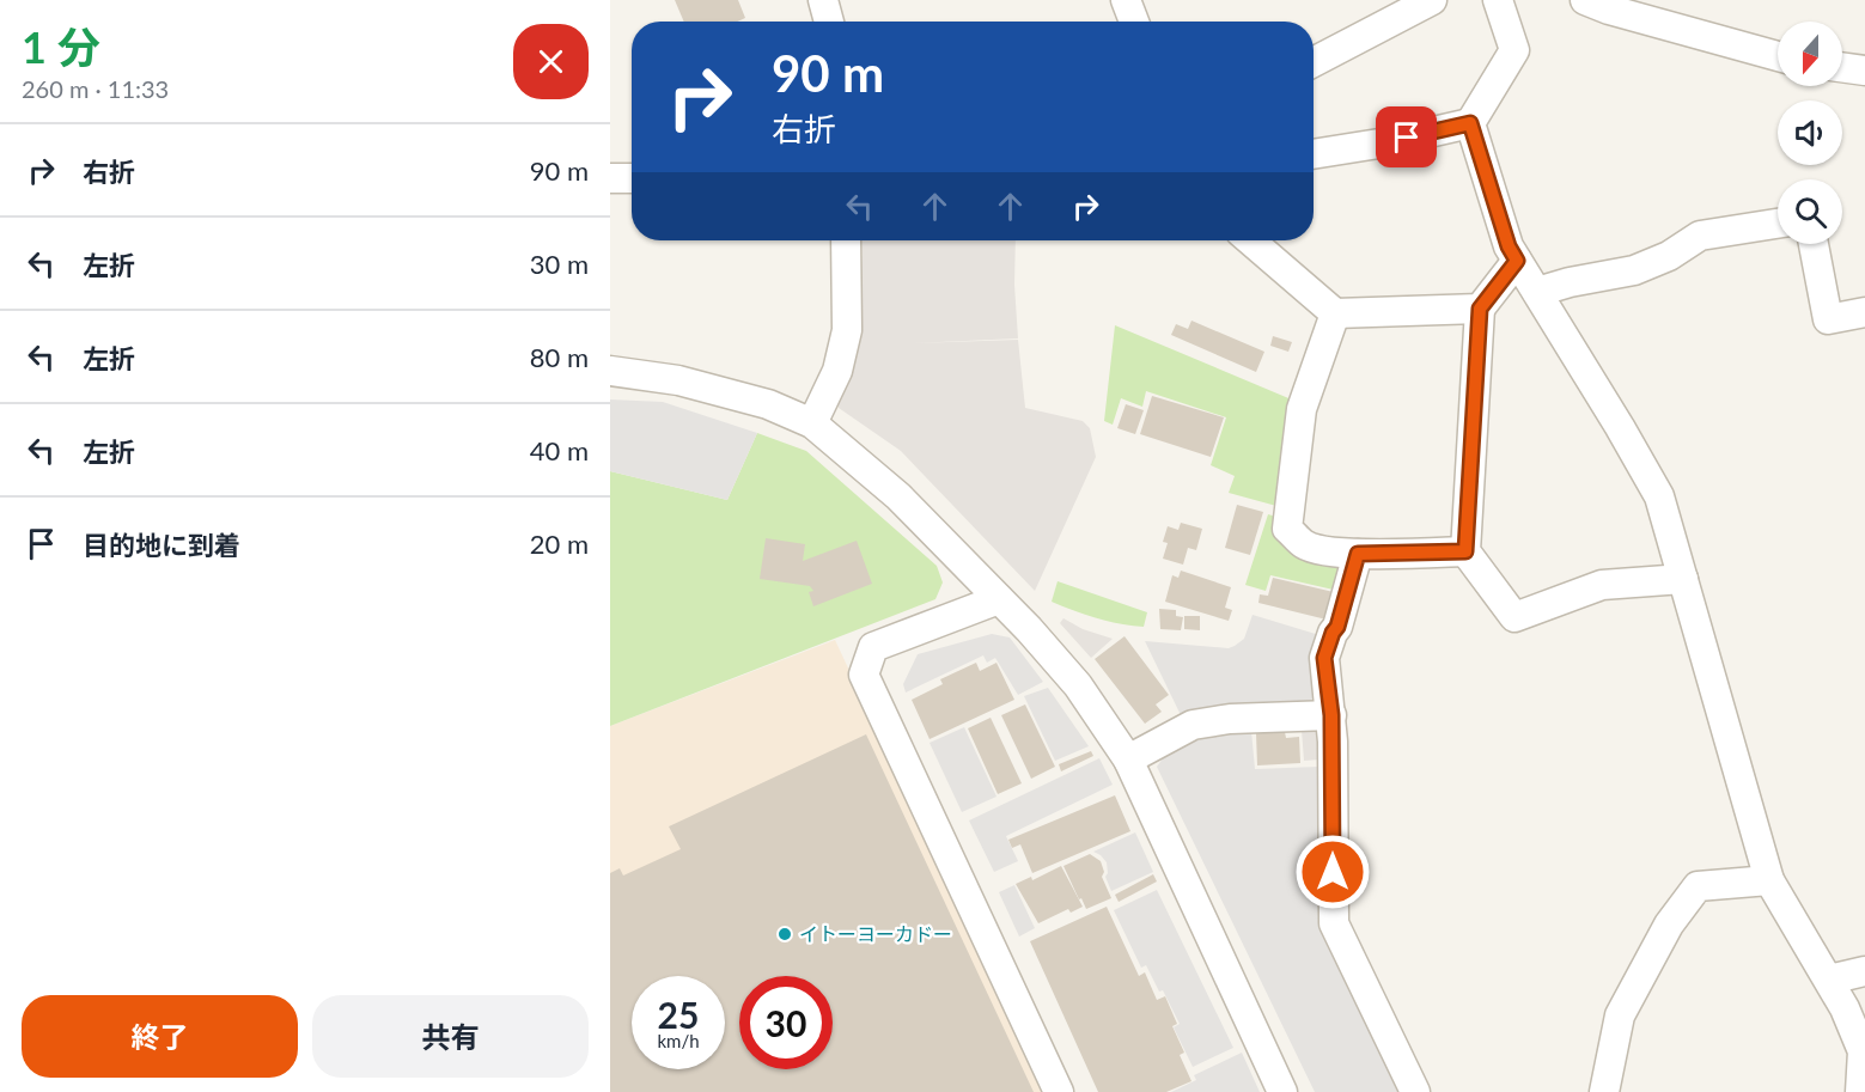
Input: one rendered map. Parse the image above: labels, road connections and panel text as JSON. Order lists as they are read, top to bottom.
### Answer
{
  "places": ["イトーヨーカドー"],
  "north": "bottom",
  "page": {
    "heading": ["1 分", "260 m · 11:33"],
    "turn": ["90 m", "右折"],
    "list": [
      {
        "name": "右折",
        "value": "90 m"
      },
      {
        "name": "左折",
        "value": "30 m"
      },
      {
        "name": "左折",
        "value": "80 m"
      },
      {
        "name": "左折",
        "value": "40 m"
      },
      {
        "name": "目的地に到着",
        "value": "20 m"
      }
    ],
    "speed": "25 km/h",
    "limit": "30",
    "buttons": ["終了", "共有"]
  }
}
